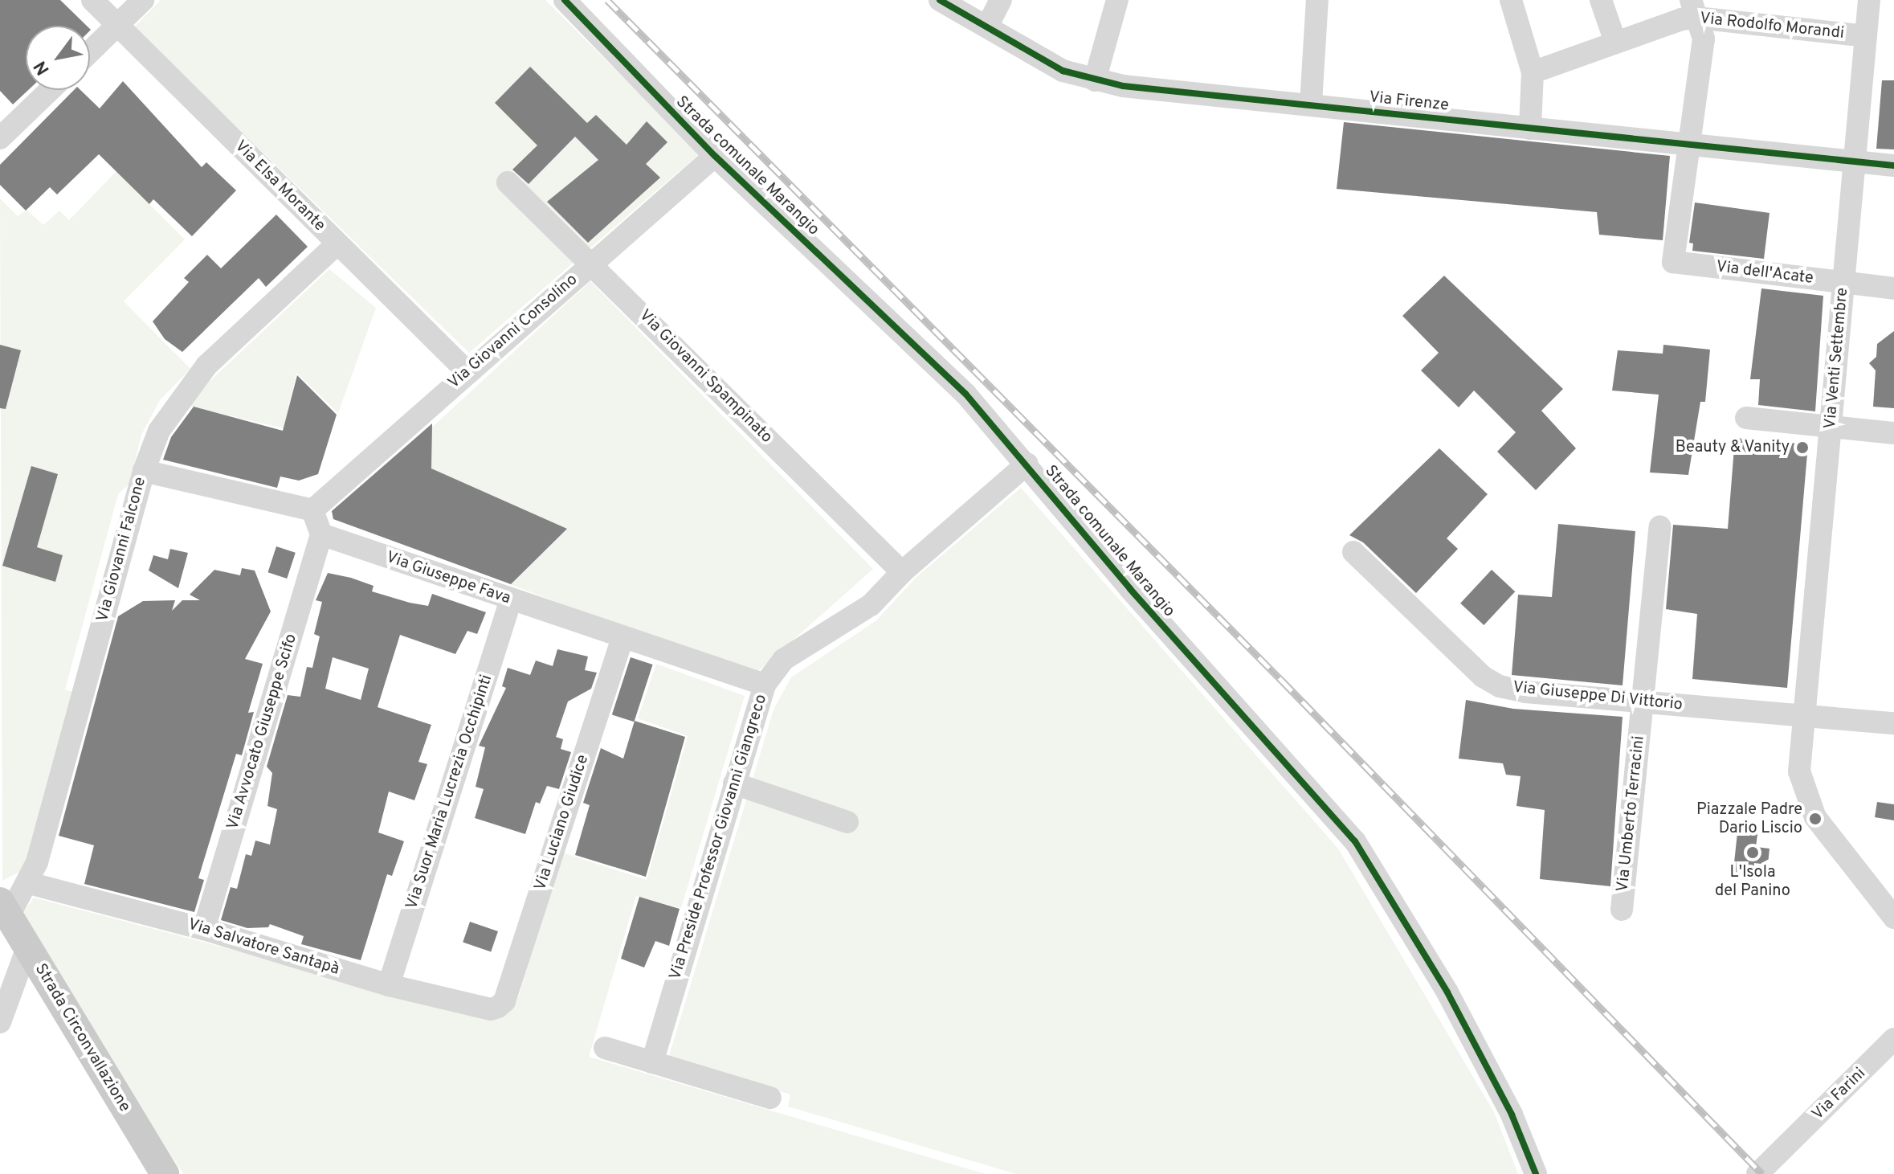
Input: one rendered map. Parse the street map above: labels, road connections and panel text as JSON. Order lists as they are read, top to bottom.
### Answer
{
  "streets": {
    "main road": ["Strada Circonvallazione"],
    "street": [
      "Via Rodolfo Morandi",
      "Via Firenze",
      "Strada comunale Marangio",
      "Via Elsa Morante",
      "Via dell'Acate",
      "Via Giovanni Consolino",
      "Via Venti Settembre",
      "Via Giovanni Spampinato",
      "Via Giovanni Falcone",
      "Via Giuseppe Fava",
      "Via Giuseppe Di Vittorio",
      "Via Avvocato Giuseppe Scifo",
      "Via Suor Maria Lucrezia Occhipinti",
      "Via Umberto Terracini",
      "Via Luciano Giudice",
      "Via Preside Professor Giovanni Giangreco",
      "Via Salvatore Santapà",
      "Via Farini"
    ]
  },
  "crossings": [
    ["Via Rodolfo Morandi", "Via Venti Settembre"],
    ["Via Firenze", "Via dell'Acate"],
    ["Via Firenze", "Via Venti Settembre"],
    ["Strada comunale Marangio", "Via Giovanni Consolino"],
    ["Strada comunale Marangio", "Via Preside Professor Giovanni Giangreco"],
    ["Via Elsa Morante", "Via Giovanni Consolino"],
    ["Via Elsa Morante", "Via Giovanni Falcone"],
    ["Via dell'Acate", "Via Venti Settembre"],
    ["Via Giovanni Consolino", "Via Giovanni Spampinato"],
    ["Via Venti Settembre", "Via Giuseppe Di Vittorio"],
    ["Via Giovanni Spampinato", "Via Preside Professor Giovanni Giangreco"],
    ["Via Giovanni Falcone", "Via Salvatore Santapà"],
    ["Via Giovanni Falcone", "Strada Circonvallazione"],
    ["Via Giuseppe Fava", "Via Avvocato Giuseppe Scifo"],
    ["Via Giuseppe Fava", "Via Suor Maria Lucrezia Occhipinti"],
    ["Via Giuseppe Fava", "Via Luciano Giudice"],
    ["Via Giuseppe Fava", "Via Preside Professor Giovanni Giangreco"],
    ["Via Giuseppe Di Vittorio", "Via Umberto Terracini"],
    ["Via Avvocato Giuseppe Scifo", "Via Salvatore Santapà"],
    ["Via Suor Maria Lucrezia Occhipinti", "Via Salvatore Santapà"],
    ["Via Luciano Giudice", "Via Salvatore Santapà"]
  ],
  "places": ["Beauty & Vanity", "Piazzale Padre Dario Liscio", "L'Isola del Panino"],
  "north": "bottom left"
}
